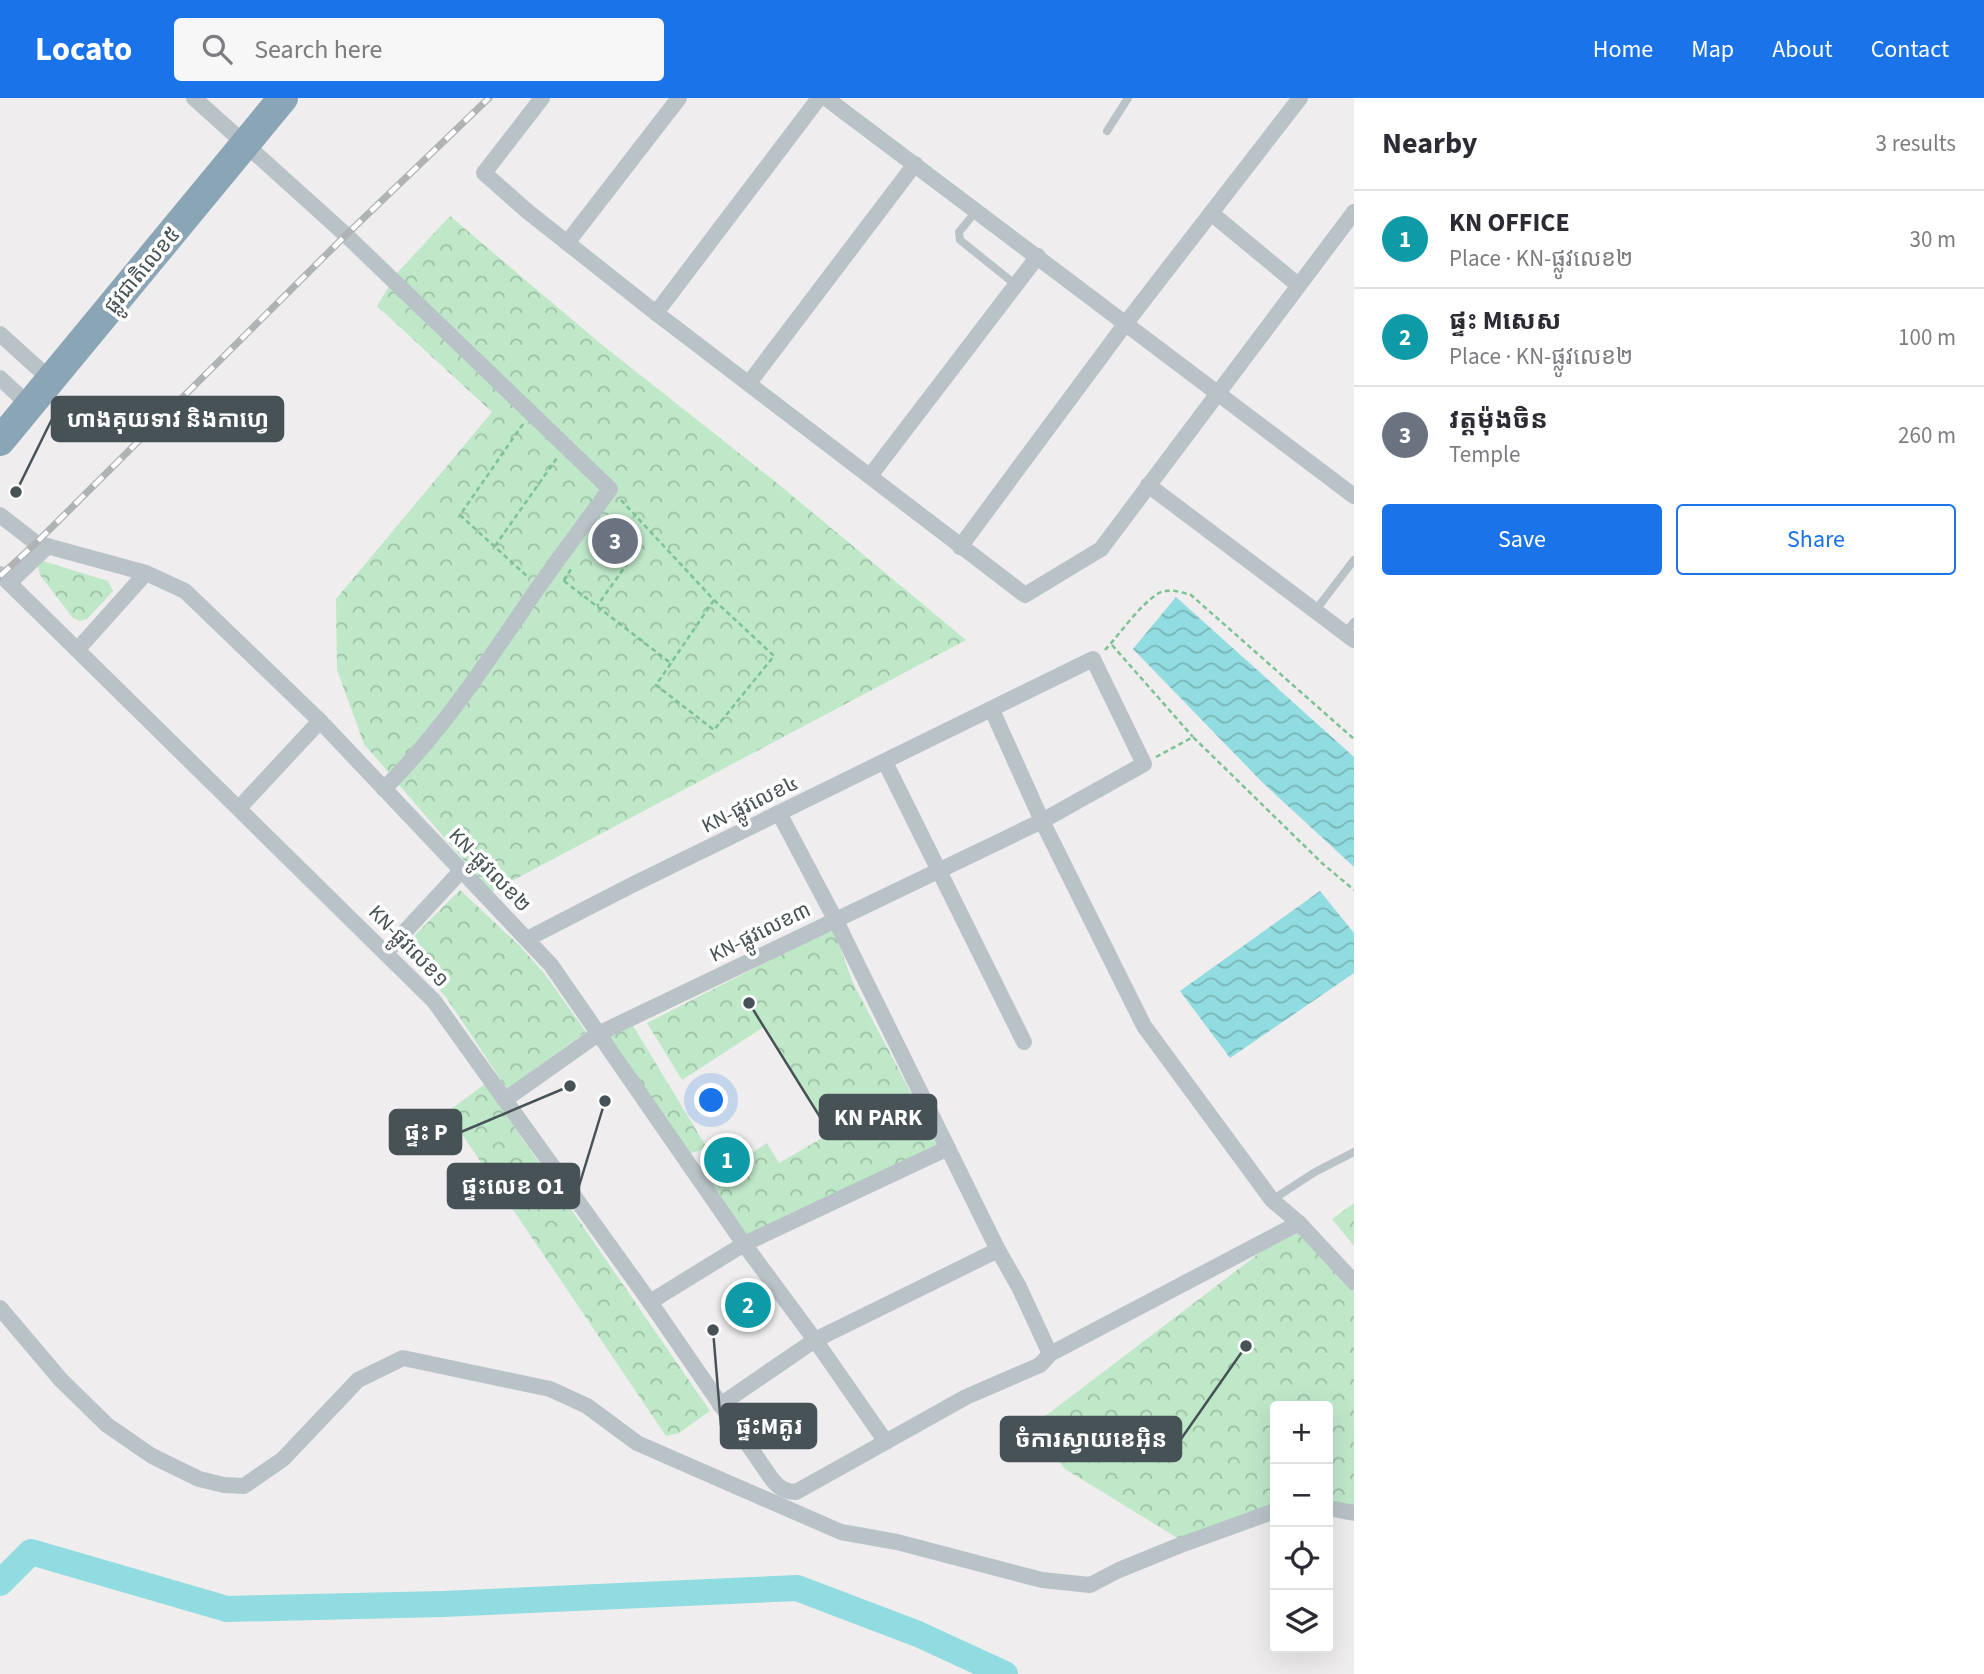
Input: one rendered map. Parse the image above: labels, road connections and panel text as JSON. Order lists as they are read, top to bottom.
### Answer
{
  "streets": {
    "highway": ["ផ្លូវជាតិលេខ៥"],
    "street": [
      "KN-ផ្លូវលេខ៤",
      "KN-ផ្លូវលេខ២",
      "KN-ផ្លូវលេខ៣",
      "KN-ផ្លូវលេខ១"
    ]
  },
  "crossings": [
    ["KN-ផ្លូវលេខ៤", "KN-ផ្លូវលេខ២"],
    ["KN-ផ្លូវលេខ២", "KN-ផ្លូវលេខ៣"],
    ["KN-ផ្លូវលេខ២", "KN-ផ្លូវលេខ១"],
    ["KN-ផ្លូវលេខ៣", "KN-ផ្លូវលេខ១"]
  ],
  "places": [
    "ហាងគុយទាវ និងកាហ្វេ",
    "KN PARK",
    "ផ្ទះ P",
    "ផ្ទះលេខ O1",
    "ផ្ទះMគូរ",
    "ចំការស្វាយខេអ៊ិន"
  ],
  "page": {
    "header": "Locato",
    "search": "Search here",
    "nav": [
      "Home",
      "Map",
      "About",
      "Contact"
    ],
    "heading": ["Nearby", "3 results"],
    "list": [
      {
        "mark": "1",
        "name": "KN OFFICE",
        "note": "Place · KN-ផ្លូវលេខ២",
        "value": "30 m"
      },
      {
        "mark": "2",
        "name": "ផ្ទះ Mសេស",
        "note": "Place · KN-ផ្លូវលេខ២",
        "value": "100 m"
      },
      {
        "mark": "3",
        "name": "វត្តម៉ុងចិន",
        "note": "Temple",
        "value": "260 m"
      }
    ],
    "buttons": ["Save", "Share"],
    "pins": ["3", "1", "2"],
    "map_buttons": ["+", "−"]
  }
}
